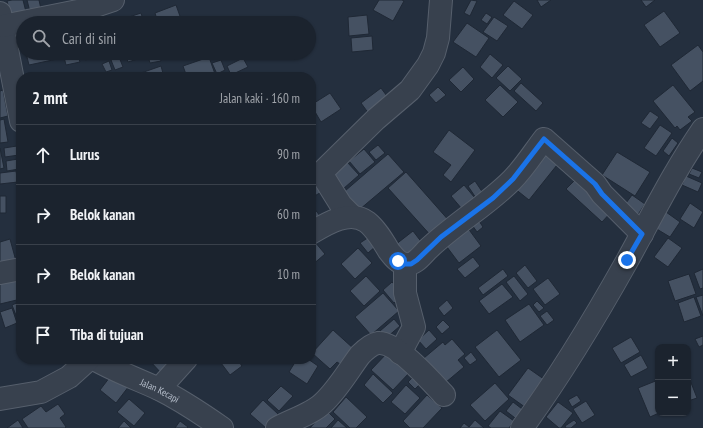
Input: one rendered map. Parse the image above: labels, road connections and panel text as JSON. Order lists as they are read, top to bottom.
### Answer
{
  "streets": {
    "street": ["Jalan Kecapi"]
  },
  "page": {
    "search": "Cari di sini",
    "heading": ["2 mnt", "Jalan kaki · 160 m"],
    "list": [
      ["Lurus", "90 m"],
      ["Belok kanan", "60 m"],
      ["Belok kanan", "10 m"],
      "Tiba di tujuan"
    ],
    "map_buttons": ["+", "−"]
  }
}
